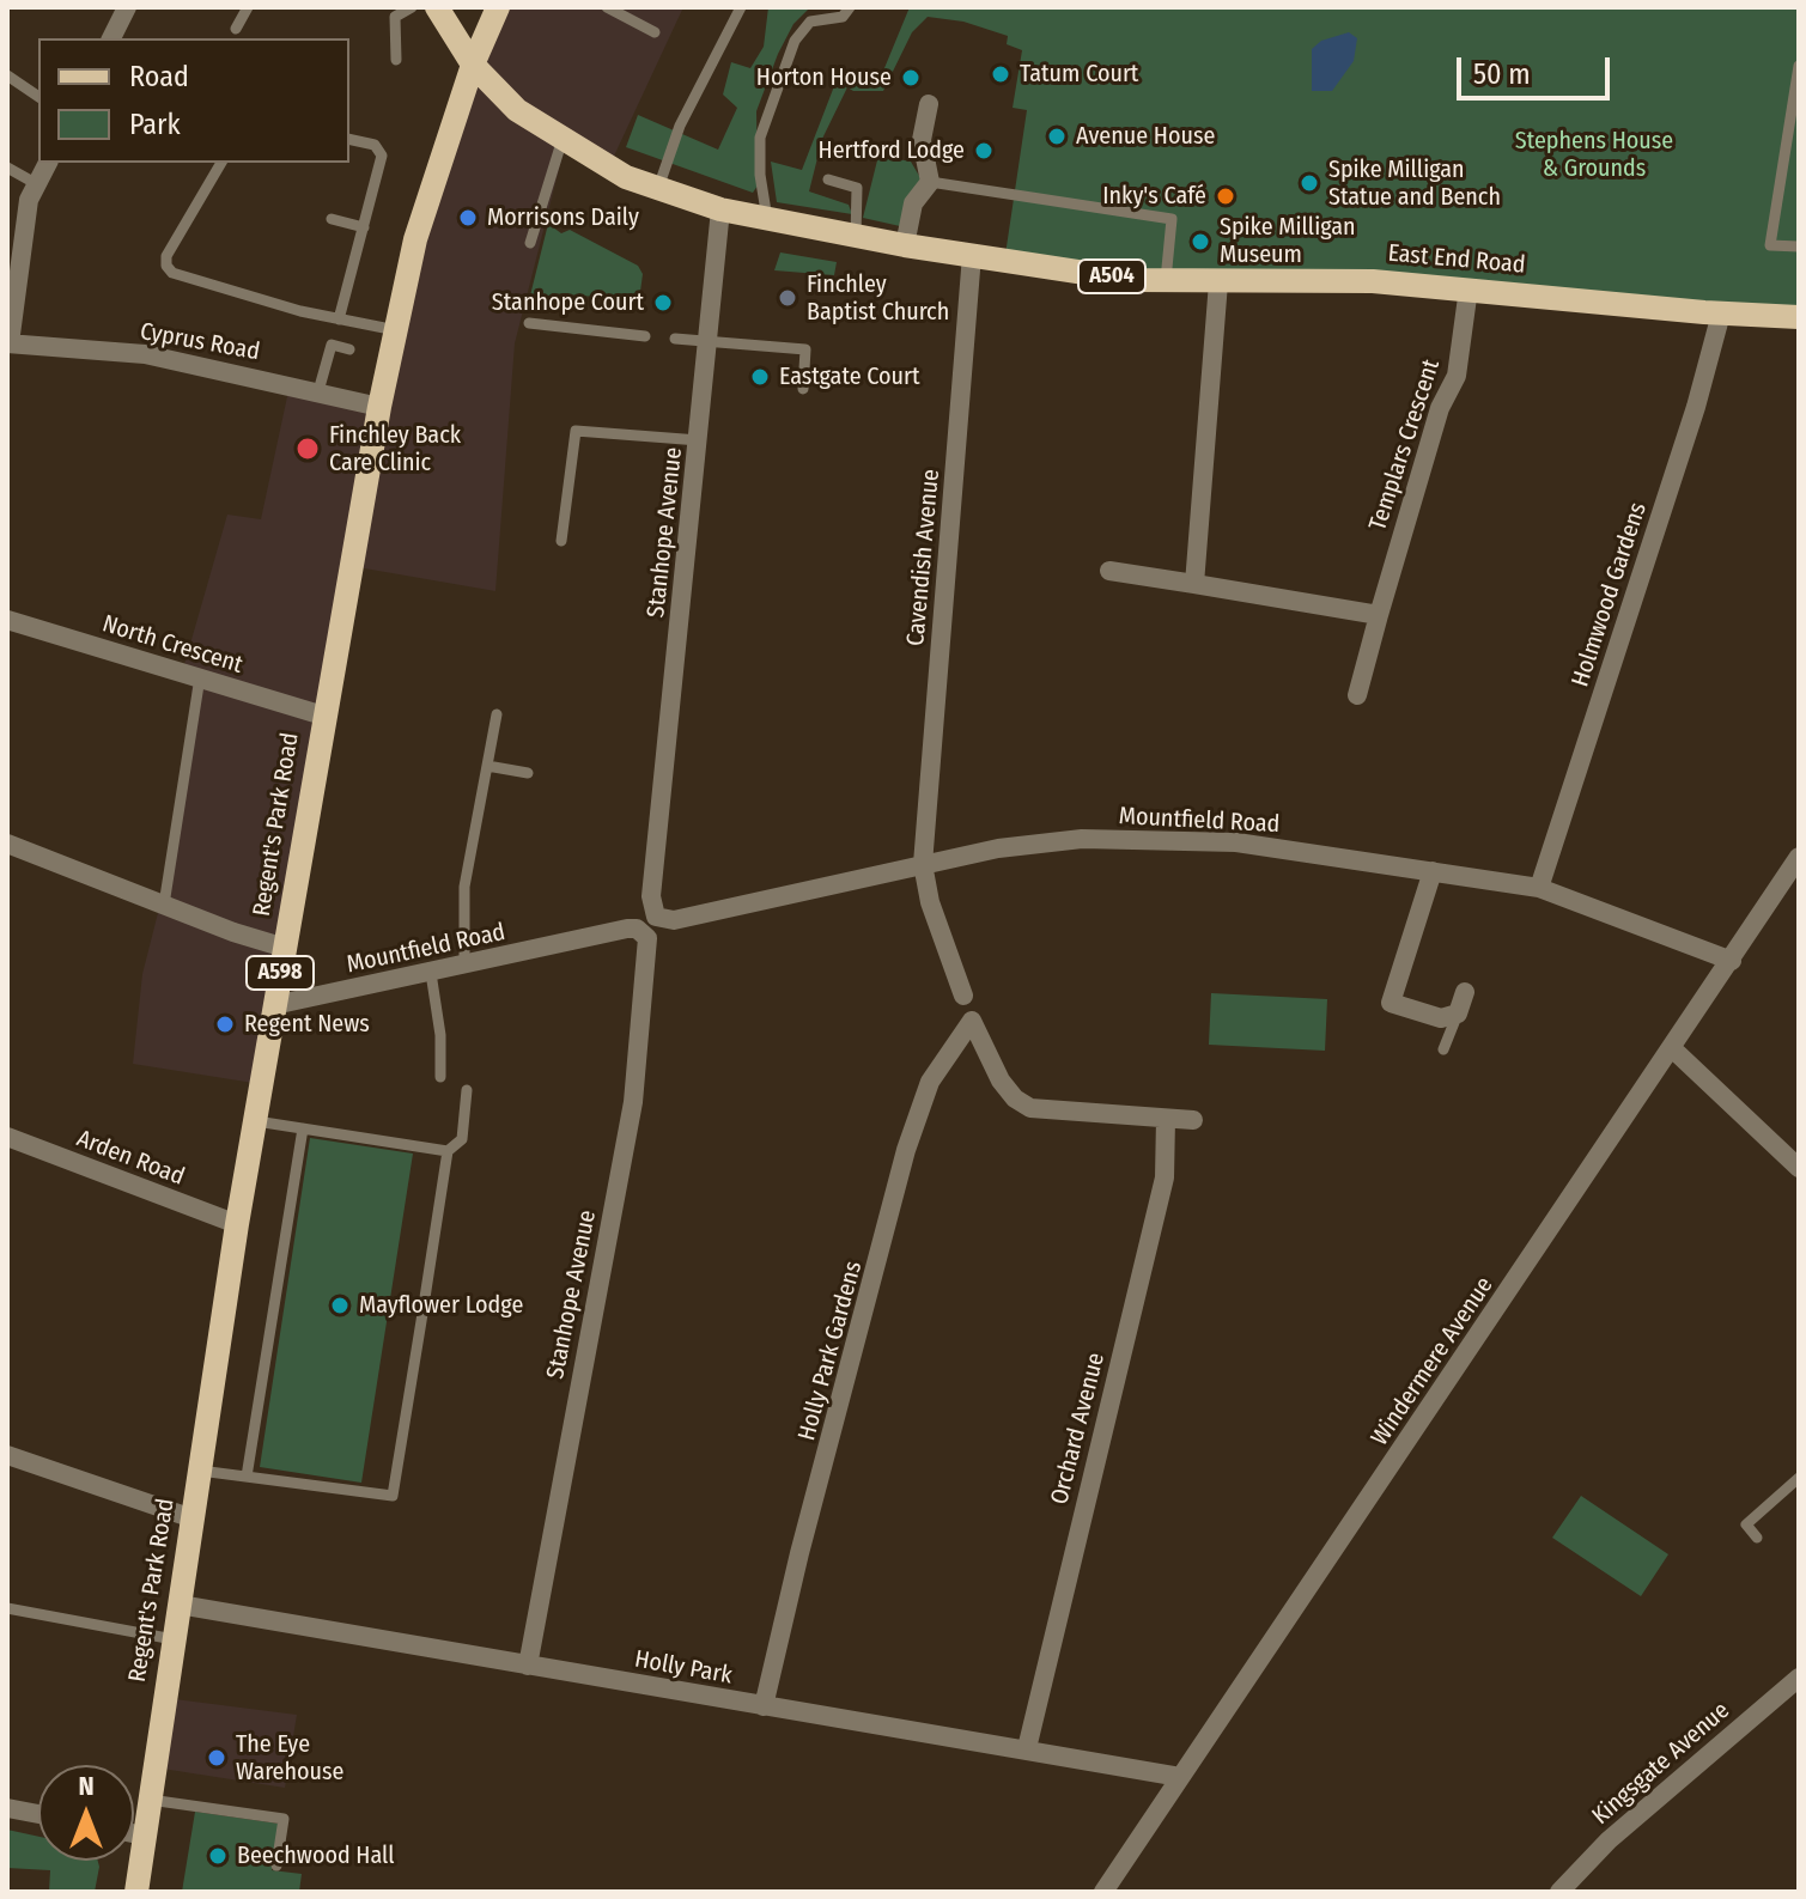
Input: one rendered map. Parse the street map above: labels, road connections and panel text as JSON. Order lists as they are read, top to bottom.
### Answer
{
  "streets": {
    "main road": [
      "East End Road",
      "A504",
      "Regent's Park Road",
      "A598"
    ],
    "street": [
      "Cyprus Road",
      "Templars Crescent",
      "Stanhope Avenue",
      "Cavendish Avenue",
      "Holmwood Gardens",
      "North Crescent",
      "Mountfield Road",
      "Arden Road",
      "Holly Park Gardens",
      "Windermere Avenue",
      "Orchard Avenue",
      "Holly Park",
      "Kingsgate Avenue"
    ]
  },
  "crossings": [
    ["East End Road", "A504"],
    ["East End Road", "Templars Crescent"],
    ["East End Road", "Stanhope Avenue"],
    ["East End Road", "Cavendish Avenue"],
    ["East End Road", "Holmwood Gardens"],
    ["East End Road", "Regent's Park Road"],
    ["A504", "Regent's Park Road"],
    ["Cyprus Road", "Regent's Park Road"],
    ["Stanhope Avenue", "Mountfield Road"],
    ["Stanhope Avenue", "Holly Park"],
    ["Cavendish Avenue", "Mountfield Road"],
    ["Holmwood Gardens", "Mountfield Road"],
    ["North Crescent", "Regent's Park Road"],
    ["Mountfield Road", "Regent's Park Road"],
    ["Mountfield Road", "Windermere Avenue"],
    ["Regent's Park Road", "Arden Road"],
    ["Regent's Park Road", "Holly Park"],
    ["Holly Park Gardens", "Orchard Avenue"],
    ["Holly Park Gardens", "Holly Park"],
    ["Windermere Avenue", "Holly Park"],
    ["Orchard Avenue", "Holly Park"]
  ],
  "parks": ["Stephens House & Grounds"],
  "places": [
    "Tatum Court",
    "Horton House",
    "Avenue House",
    "Hertford Lodge",
    "Spike Milligan Statue and Bench",
    "Inky's Café",
    "Morrisons Daily",
    "Spike Milligan Museum",
    "Finchley Baptist Church",
    "Stanhope Court",
    "Eastgate Court",
    "Finchley Back Care Clinic",
    "Regent News",
    "Mayflower Lodge",
    "The Eye Warehouse",
    "Beechwood Hall"
  ],
  "legend": ["Road", "Park"],
  "scale_bar": "50 m",
  "north": "top"
}
